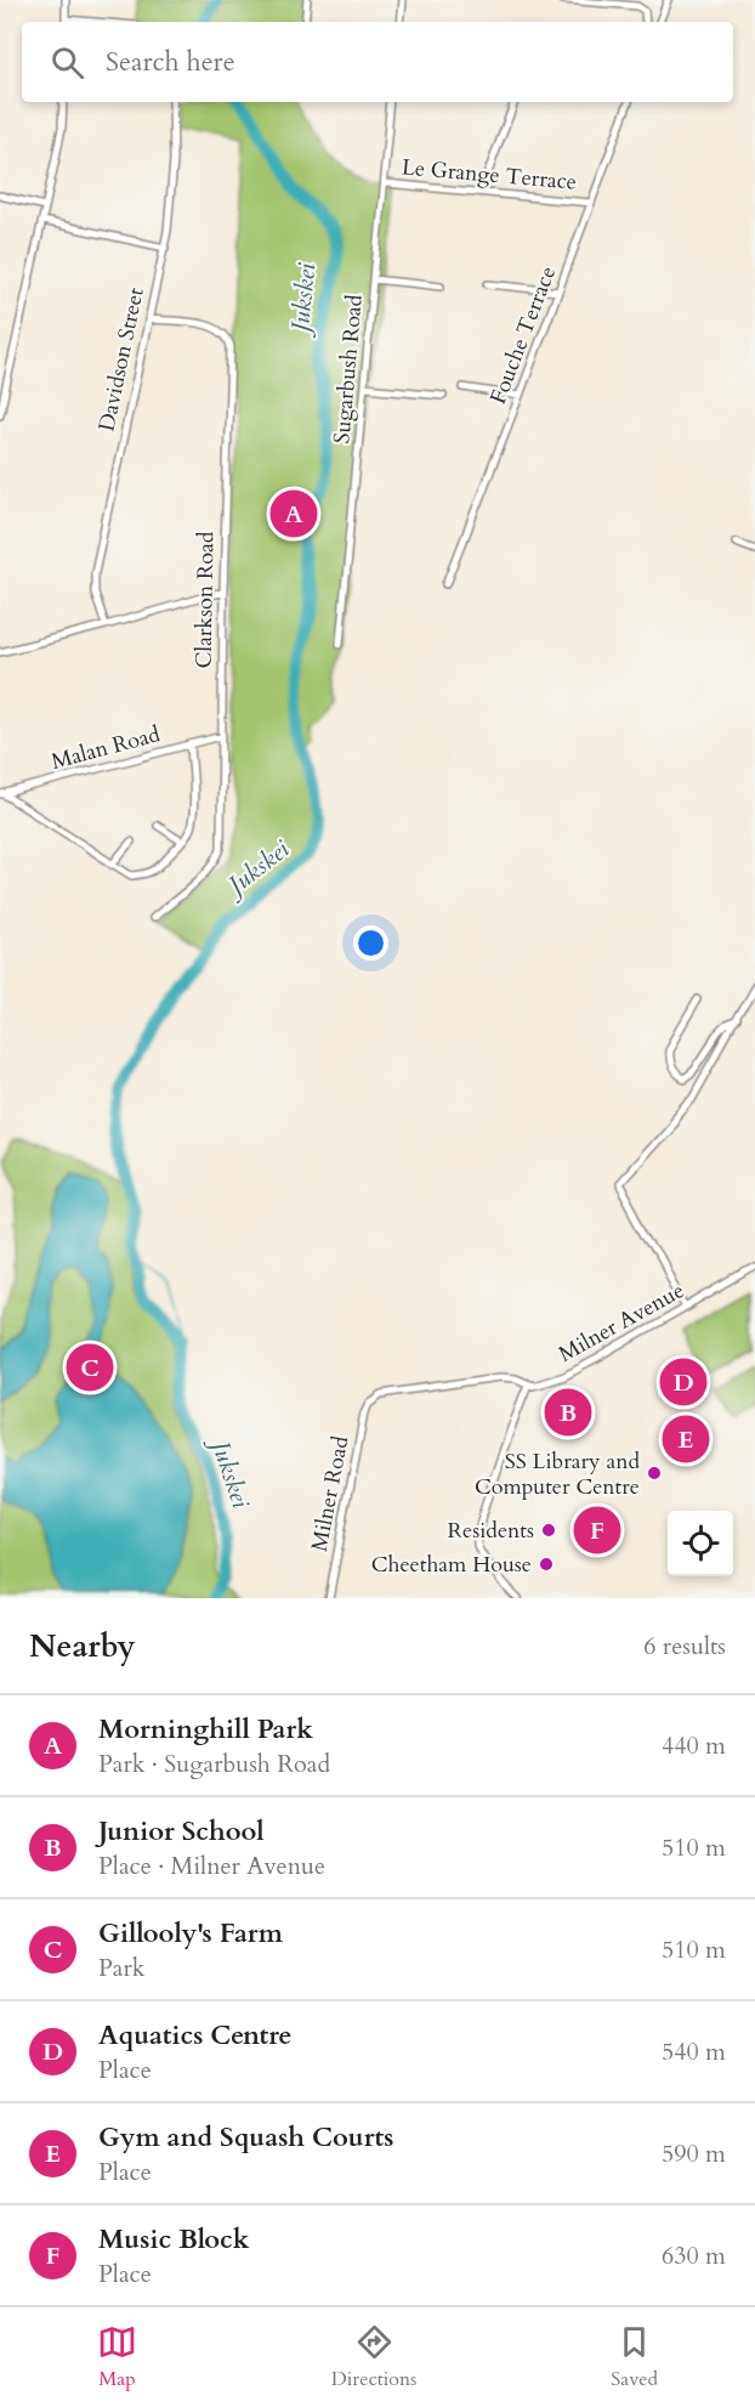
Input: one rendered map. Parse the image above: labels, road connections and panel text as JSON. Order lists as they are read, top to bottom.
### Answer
{
  "streets": {
    "street": [
      "Le Grange Terrace",
      "Fouche Terrace",
      "Davidson Street",
      "Sugarbush Road",
      "Clarkson Road",
      "Malan Road",
      "Milner Avenue",
      "Milner Road"
    ]
  },
  "crossings": [
    ["Le Grange Terrace", "Fouche Terrace"],
    ["Le Grange Terrace", "Sugarbush Road"],
    ["Davidson Street", "Clarkson Road"],
    ["Clarkson Road", "Malan Road"],
    ["Milner Avenue", "Milner Road"]
  ],
  "water": ["Jukskei"],
  "places": ["SS Library and Computer Centre", "Residents", "Cheetham House"],
  "page": {
    "search": "Search here",
    "pins": [
      "A",
      "C",
      "D",
      "B",
      "E",
      "F"
    ],
    "heading": ["Nearby", "6 results"],
    "list": [
      {
        "mark": "A",
        "name": "Morninghill Park",
        "note": "Park · Sugarbush Road",
        "value": "440 m"
      },
      {
        "mark": "B",
        "name": "Junior School",
        "note": "Place · Milner Avenue",
        "value": "510 m"
      },
      {
        "mark": "C",
        "name": "Gillooly's Farm",
        "note": "Park",
        "value": "510 m"
      },
      {
        "mark": "D",
        "name": "Aquatics Centre",
        "note": "Place",
        "value": "540 m"
      },
      {
        "mark": "E",
        "name": "Gym and Squash Courts",
        "note": "Place",
        "value": "590 m"
      },
      {
        "mark": "F",
        "name": "Music Block",
        "note": "Place",
        "value": "630 m"
      }
    ],
    "nav": ["Map", "Directions", "Saved"]
  }
}
